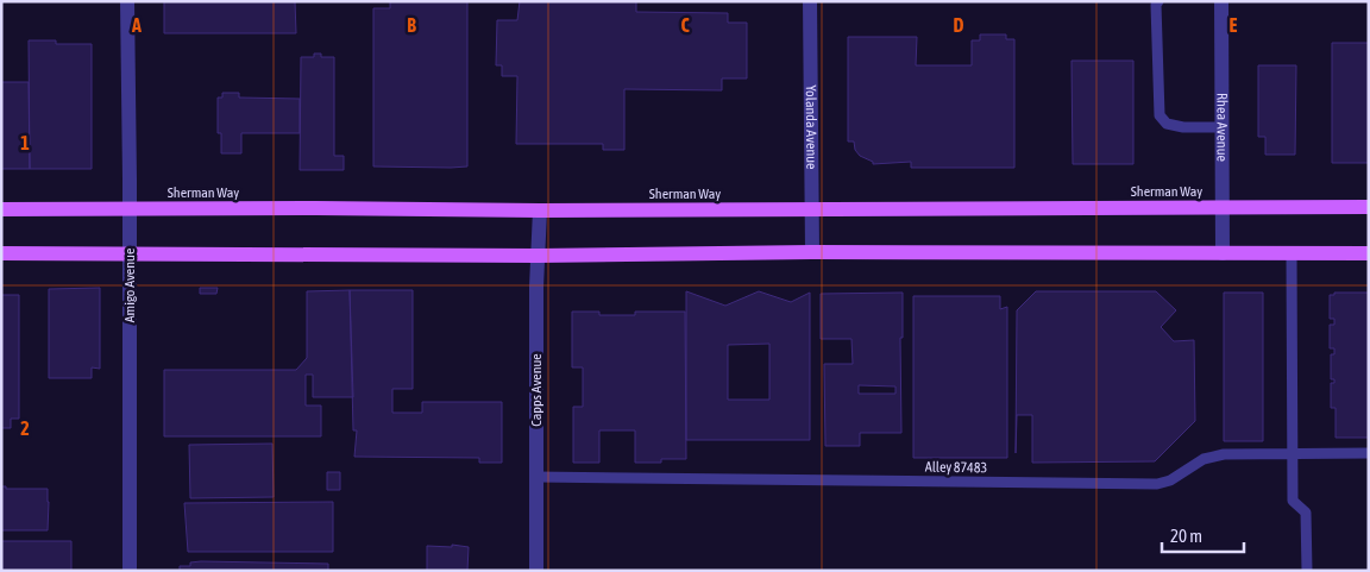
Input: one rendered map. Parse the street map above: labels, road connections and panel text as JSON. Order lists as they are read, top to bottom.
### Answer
{
  "streets": {
    "main road": ["Sherman Way"],
    "street": [
      "Yolanda Avenue",
      "Rhea Avenue",
      "Amigo Avenue",
      "Capps Avenue"
    ],
    "lane": ["Alley 87483"]
  },
  "crossings": [
    ["Yolanda Avenue", "Sherman Way"],
    ["Rhea Avenue", "Sherman Way"],
    ["Sherman Way", "Amigo Avenue"],
    ["Sherman Way", "Capps Avenue"],
    ["Capps Avenue", "Alley 87483"]
  ],
  "scale_bar": "20 m",
  "grid": {
    "columns": [
      "A",
      "B",
      "C",
      "D",
      "E"
    ],
    "rows": ["1", "2"]
  }
}
